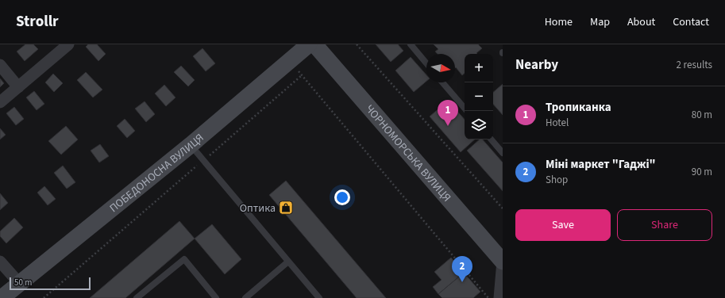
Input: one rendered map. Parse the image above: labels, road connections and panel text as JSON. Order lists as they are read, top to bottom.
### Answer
{
  "streets": {
    "street": ["ЧОРНОМОРСЬКА ВУЛИЦЯ", "ПОБЕДОНОСНА ВУЛИЦЯ"]
  },
  "places": {
    "shop": ["Оптика"]
  },
  "scale_bar": "50 m",
  "north": "right",
  "page": {
    "header": "Strollr",
    "nav": [
      "Home",
      "Map",
      "About",
      "Contact"
    ],
    "heading": ["Nearby", "2 results"],
    "map_buttons": ["+", "−"],
    "list": [
      {
        "mark": "1",
        "name": "Тропиканка",
        "note": "Hotel",
        "value": "80 m"
      },
      {
        "mark": "2",
        "name": "Міні маркет \"Гаджі\"",
        "note": "Shop",
        "value": "90 m"
      }
    ],
    "pins": ["1", "2"],
    "buttons": ["Save", "Share"],
    "scale": "50 m"
  }
}
